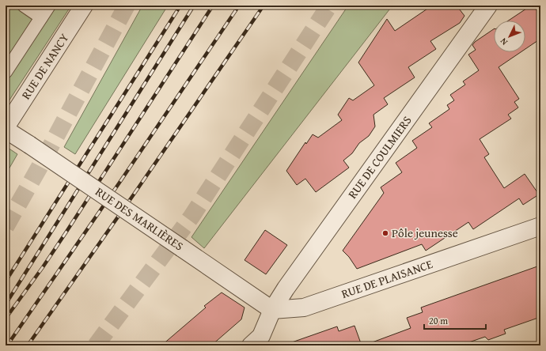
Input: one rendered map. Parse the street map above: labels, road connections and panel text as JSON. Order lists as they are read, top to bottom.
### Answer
{
  "streets": {
    "street": [
      "RUE DE NANCY",
      "RUE DE COULMIERS",
      "RUE DES MARLIÈRES",
      "RUE DE PLAISANCE"
    ]
  },
  "crossings": [
    ["RUE DE COULMIERS", "RUE DES MARLIÈRES"],
    ["RUE DE COULMIERS", "RUE DE PLAISANCE"],
    ["RUE DES MARLIÈRES", "RUE DE PLAISANCE"]
  ],
  "places": ["Pôle jeunesse"],
  "scale_bar": "20 m",
  "north": "bottom left"
}
